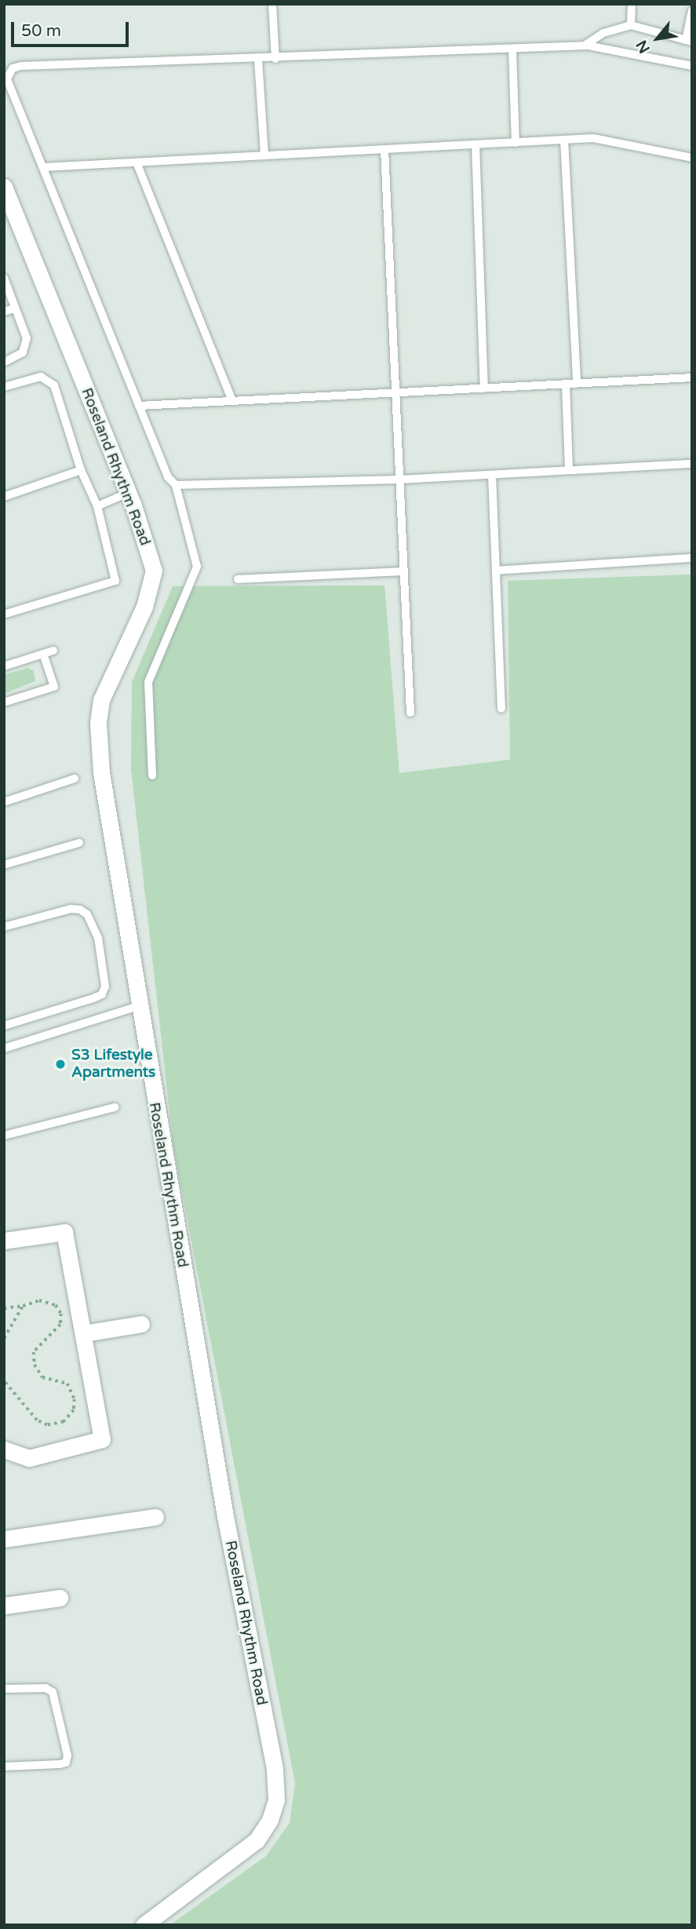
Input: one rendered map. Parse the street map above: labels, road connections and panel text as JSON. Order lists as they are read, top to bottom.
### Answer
{
  "streets": {
    "street": ["Roseland Rhythm Road"]
  },
  "places": ["S3 Lifestyle Apartments"],
  "scale_bar": "50 m",
  "north": "bottom left"
}
